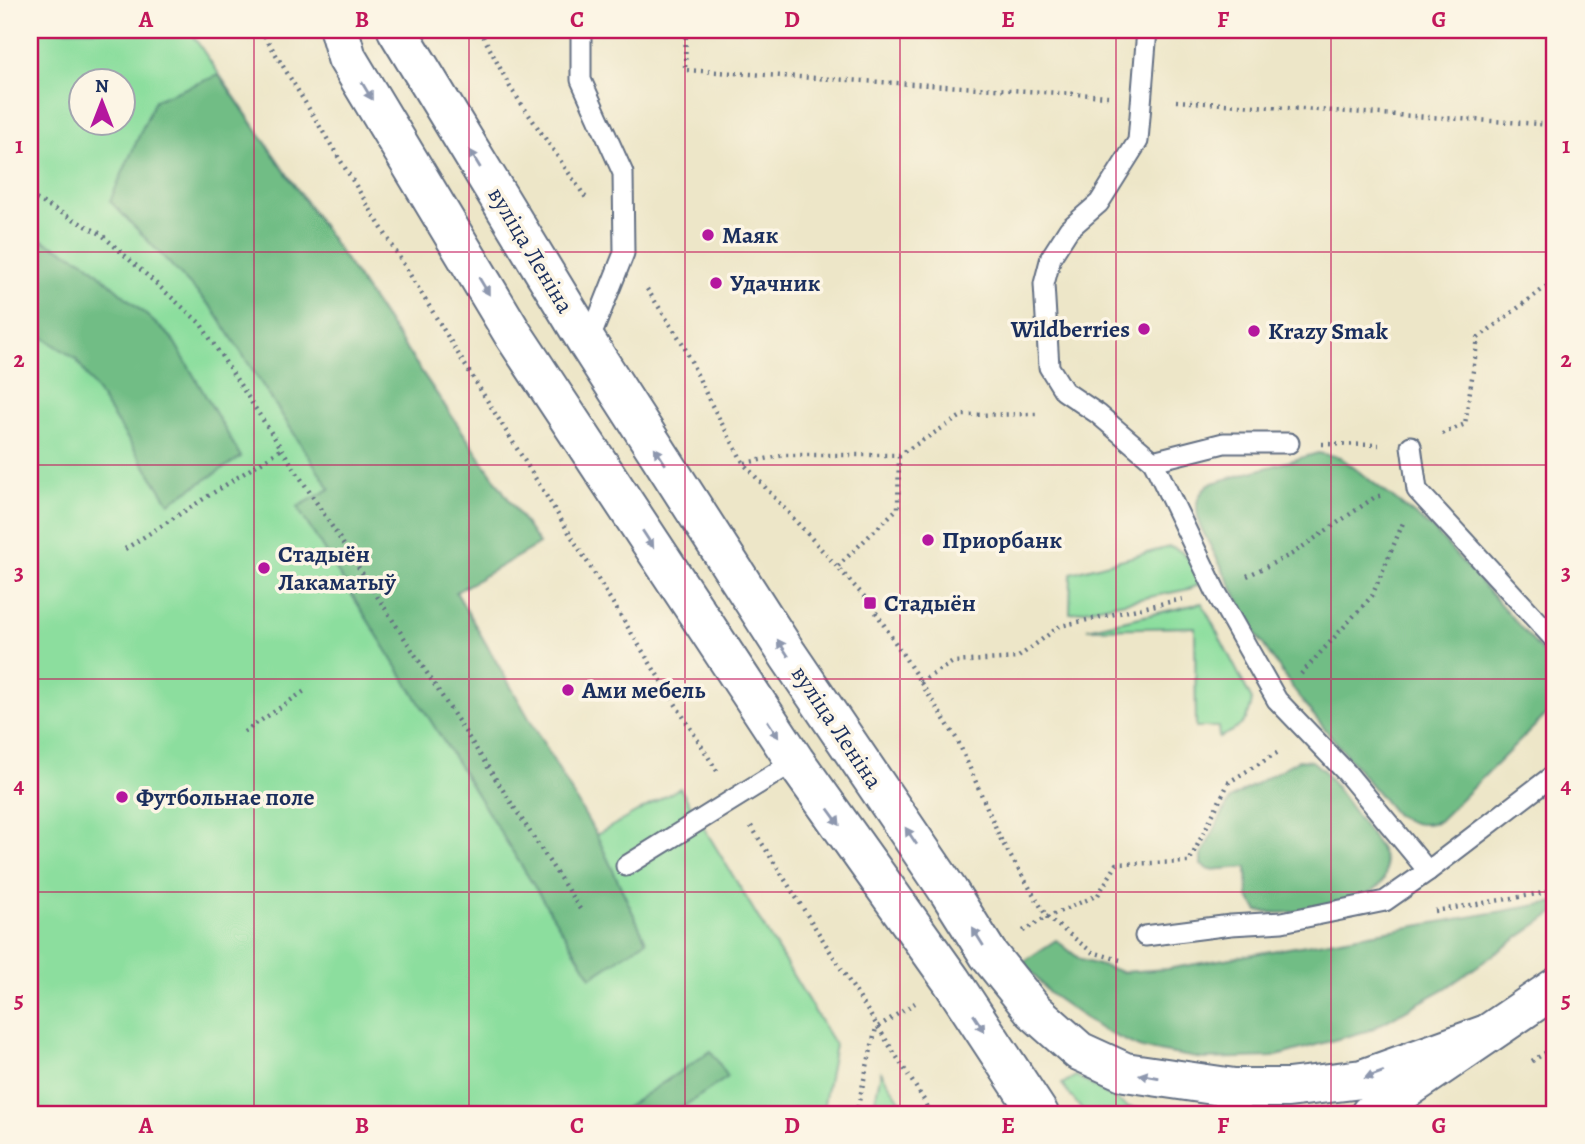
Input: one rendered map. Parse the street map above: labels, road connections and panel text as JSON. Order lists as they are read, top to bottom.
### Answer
{
  "streets": {
    "main road": ["вуліца Леніна"]
  },
  "places": {
    "other": [
      "Маяк",
      "Удачник",
      "Wildberries",
      "Krazy Smak",
      "Приорбанк",
      "Стадыён Лакаматыў",
      "Ами мебель",
      "Футбольнае поле"
    ],
    "transit": ["Стадыён"]
  },
  "north": "top",
  "grid": {
    "columns": [
      "A",
      "B",
      "C",
      "D",
      "E",
      "F",
      "G"
    ],
    "rows": [
      "1",
      "2",
      "3",
      "4",
      "5"
    ]
  }
}
